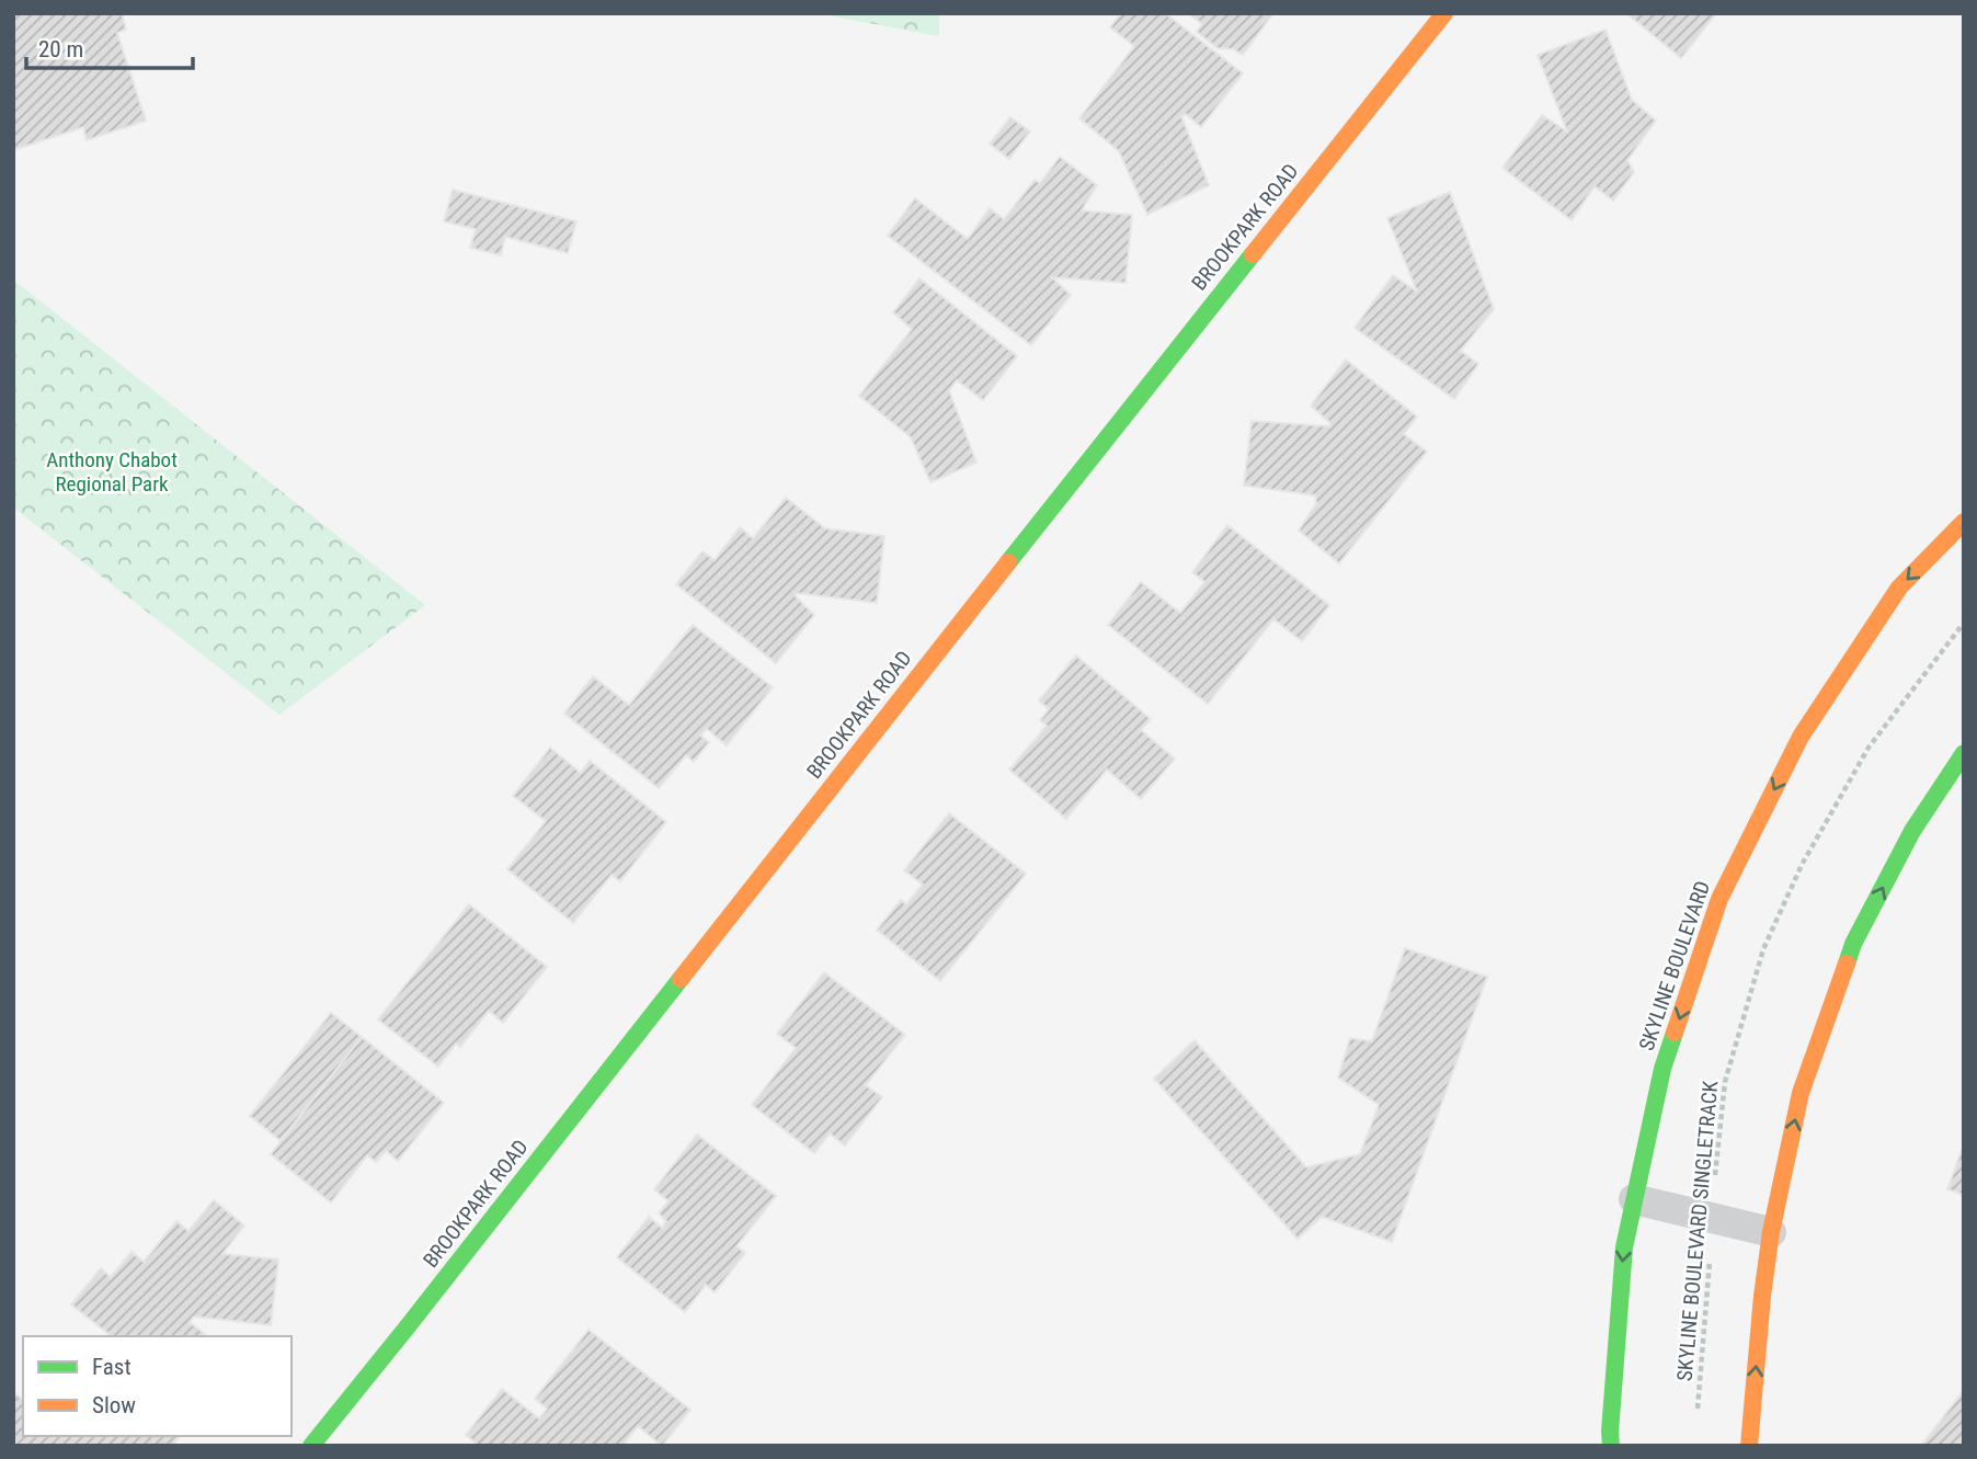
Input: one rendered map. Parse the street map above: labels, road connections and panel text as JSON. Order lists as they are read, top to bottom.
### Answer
{
  "streets": {
    "street": ["BROOKPARK ROAD", "SKYLINE BOULEVARD"],
    "path": ["SKYLINE BOULEVARD SINGLETRACK"]
  },
  "parks": ["Anthony Chabot Regional Park"],
  "legend": ["Fast", "Slow"],
  "scale_bar": "20 m"
}
